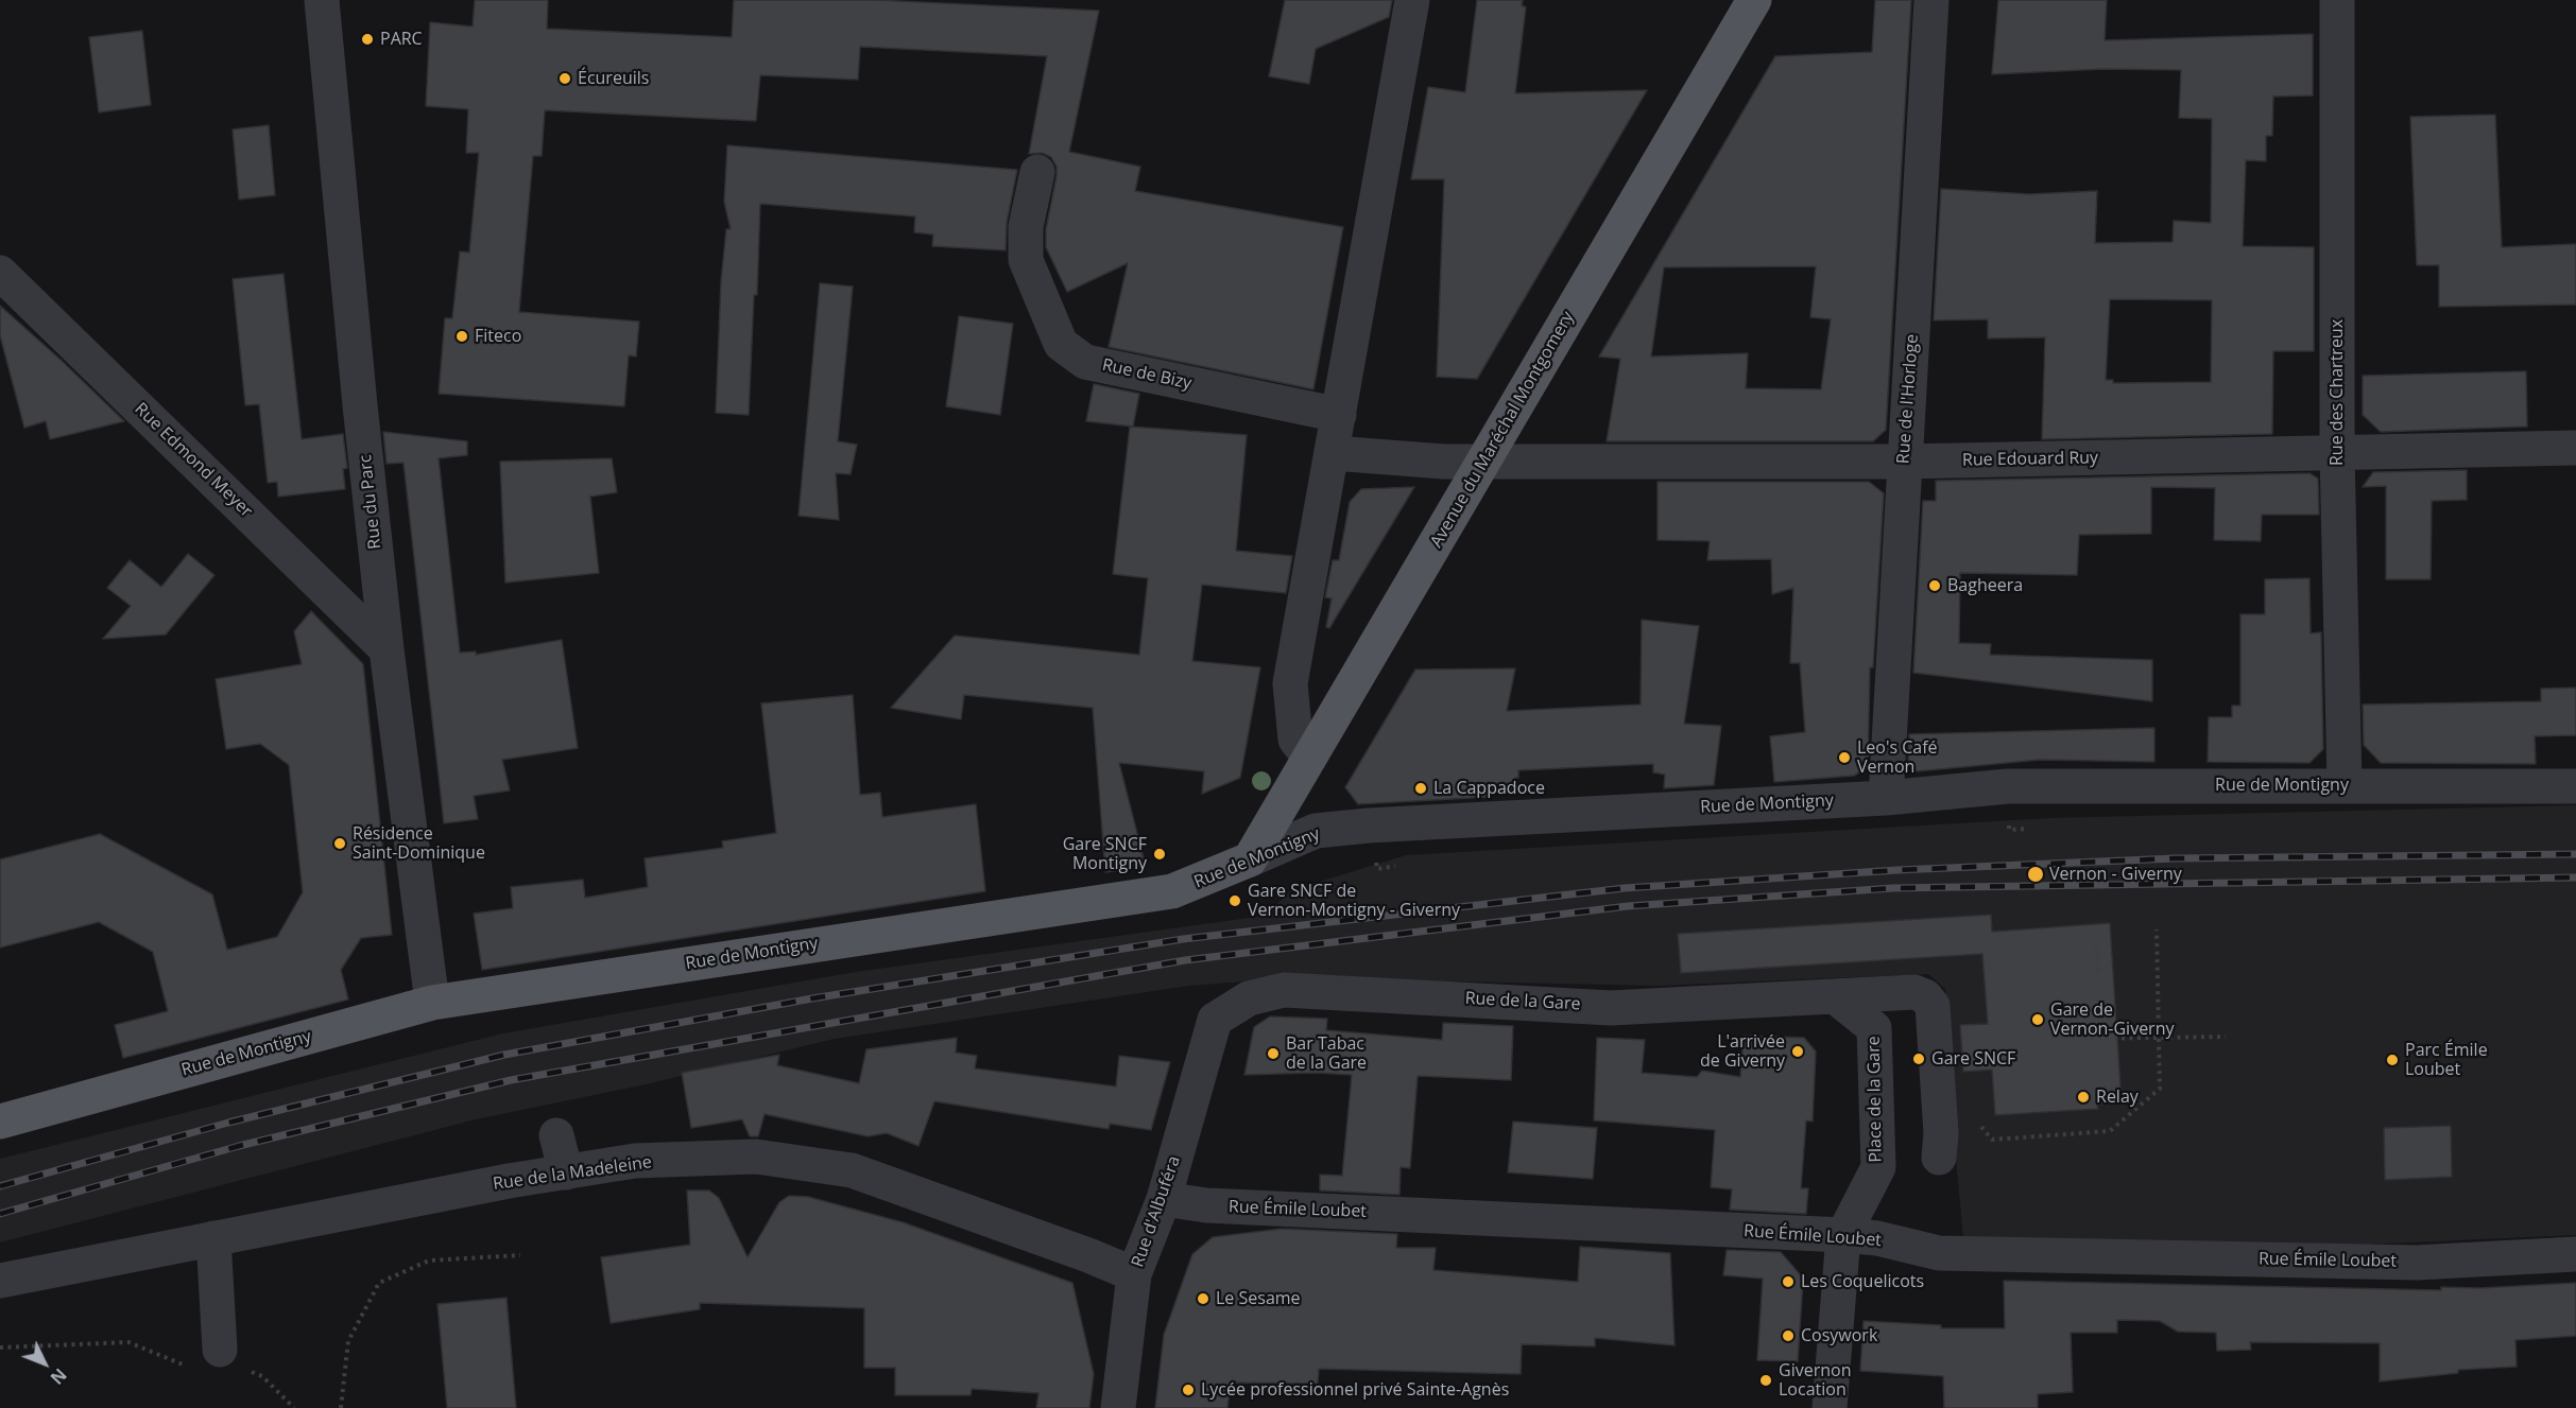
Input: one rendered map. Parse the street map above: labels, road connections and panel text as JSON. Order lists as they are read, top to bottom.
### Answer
{
  "streets": {
    "main road": ["Avenue du Maréchal Montgomery", "Rue de Montigny"],
    "street": [
      "Rue de Bizy",
      "Rue des Chartreux",
      "Rue de l'Horloge",
      "Rue Edouard Ruy",
      "Rue Edmond Meyer",
      "Rue du Parc",
      "Rue de la Gare",
      "Place de la Gare",
      "Rue de la Madeleine",
      "Rue Émile Loubet",
      "Rue d'Albuféra"
    ]
  },
  "crossings": [
    ["Rue des Chartreux", "Rue Edouard Ruy"],
    ["Rue des Chartreux", "Rue de Montigny"],
    ["Rue de l'Horloge", "Rue Edouard Ruy"],
    ["Rue de l'Horloge", "Rue de Montigny"],
    ["Avenue du Maréchal Montgomery", "Rue Edouard Ruy"],
    ["Avenue du Maréchal Montgomery", "Rue de Montigny"],
    ["Rue Edmond Meyer", "Rue du Parc"],
    ["Rue du Parc", "Rue de Montigny"],
    ["Rue de la Gare", "Place de la Gare"],
    ["Rue de la Gare", "Rue d'Albuféra"],
    ["Place de la Gare", "Rue Émile Loubet"],
    ["Rue de la Madeleine", "Rue d'Albuféra"],
    ["Rue Émile Loubet", "Rue d'Albuféra"]
  ],
  "places": [
    "PARC",
    "Écureuils",
    "Fiteco",
    "Bagheera",
    "Leo's Café Vernon",
    "La Cappadoce",
    "Résidence Saint-Dominique",
    "Gare SNCF Montigny",
    "Vernon - Giverny",
    "Gare SNCF de Vernon-Montigny - Giverny",
    "Gare de Vernon-Giverny",
    "L'arrivée de Giverny",
    "Bar Tabac de la Gare",
    "Gare SNCF",
    "Parc Émile Loubet",
    "Relay",
    "Les Coquelicots",
    "Le Sesame",
    "Cosywork",
    "Givernon Location",
    "Lycée professionnel privé Sainte-Agnès"
  ],
  "north": "bottom right"
}
